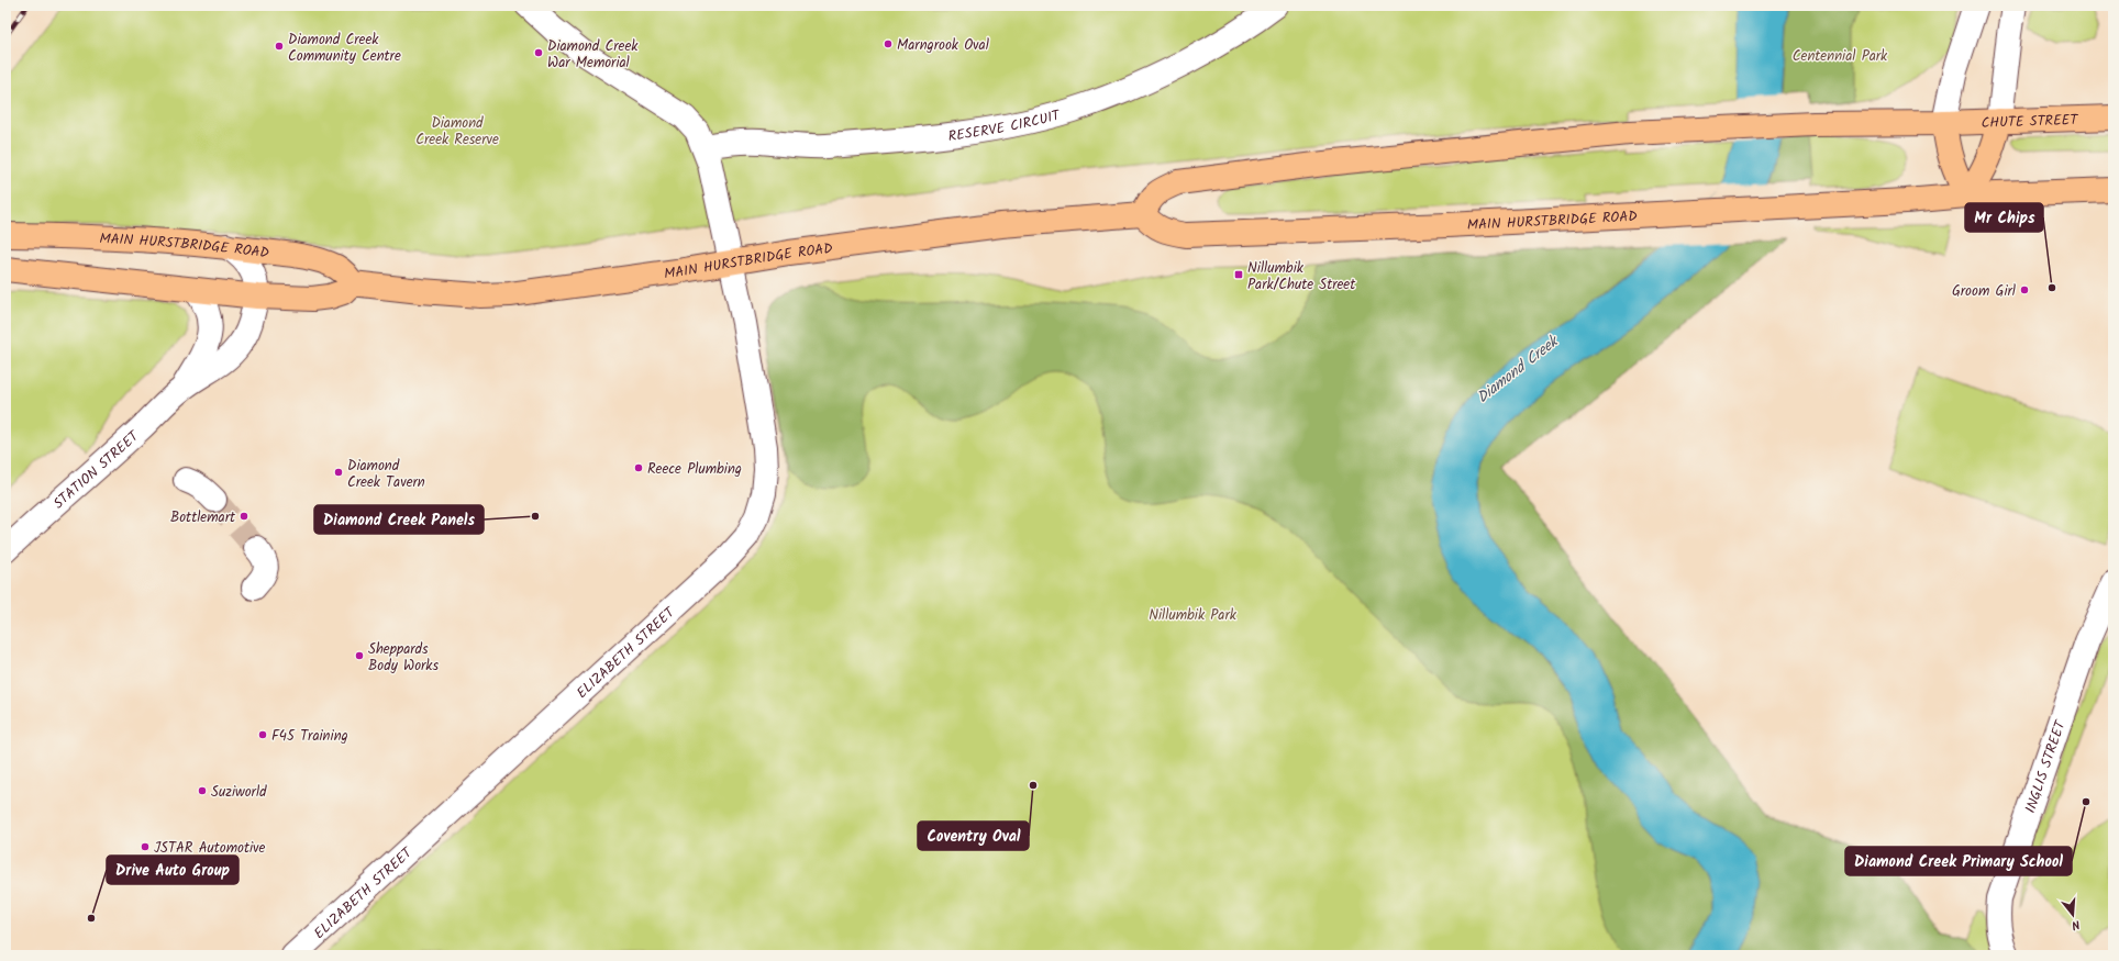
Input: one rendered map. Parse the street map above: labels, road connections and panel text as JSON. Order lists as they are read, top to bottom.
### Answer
{
  "streets": {
    "main road": ["CHUTE STREET", "MAIN HURSTBRIDGE ROAD"],
    "street": [
      "RESERVE CIRCUIT",
      "STATION STREET",
      "ELIZABETH STREET",
      "INGLIS STREET"
    ]
  },
  "crossings": [
    ["MAIN HURSTBRIDGE ROAD", "STATION STREET"],
    ["MAIN HURSTBRIDGE ROAD", "ELIZABETH STREET"]
  ],
  "water": ["Diamond Creek"],
  "parks": ["Centennial Park", "Diamond Creek Reserve", "Nillumbik Park"],
  "places": {
    "other": [
      "Marngrook Oval",
      "Diamond Creek Community Centre",
      "Diamond Creek War Memorial",
      "Mr Chips",
      "Groom Girl",
      "Reece Plumbing",
      "Diamond Creek Tavern",
      "Bottlemart",
      "Diamond Creek Panels",
      "Sheppards Body Works",
      "F45 Training",
      "Coventry Oval",
      "Suziworld",
      "Diamond Creek Primary School",
      "JSTAR Automotive",
      "Drive Auto Group"
    ],
    "transit": ["Nillumbik Park/Chute Street"]
  },
  "north": "bottom"
}
